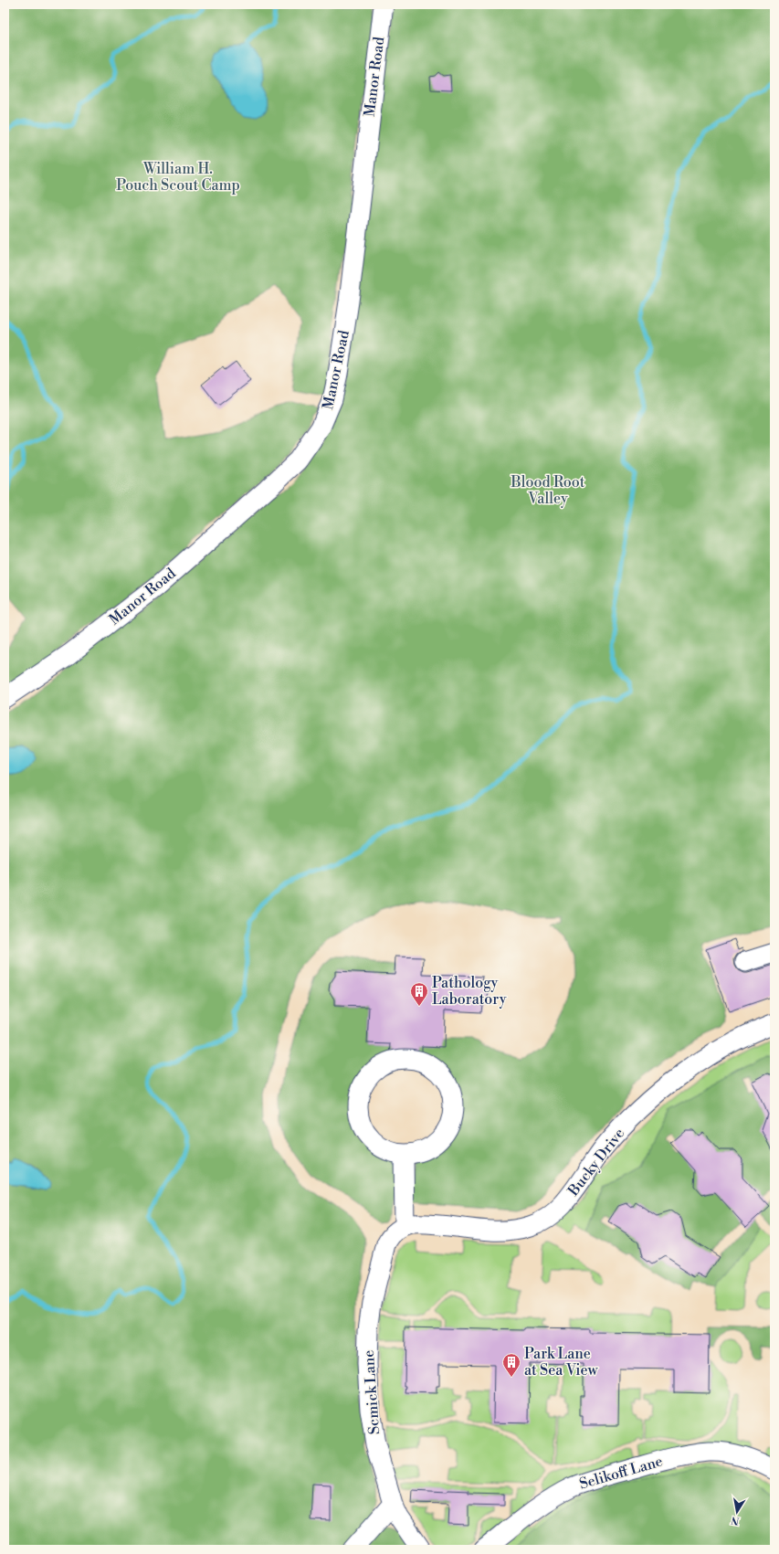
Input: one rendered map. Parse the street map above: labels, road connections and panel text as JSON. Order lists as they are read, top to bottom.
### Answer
{
  "streets": {
    "street": [
      "Manor Road",
      "Bucky Drive",
      "Scmick Lane",
      "Selikoff Lane"
    ]
  },
  "crossings": [
    ["Bucky Drive", "Scmick Lane"]
  ],
  "parks": ["William H. Pouch Scout Camp", "Blood Root Valley"],
  "places": {
    "building": ["Pathology Laboratory", "Park Lane at Sea View"]
  },
  "north": "bottom"
}
